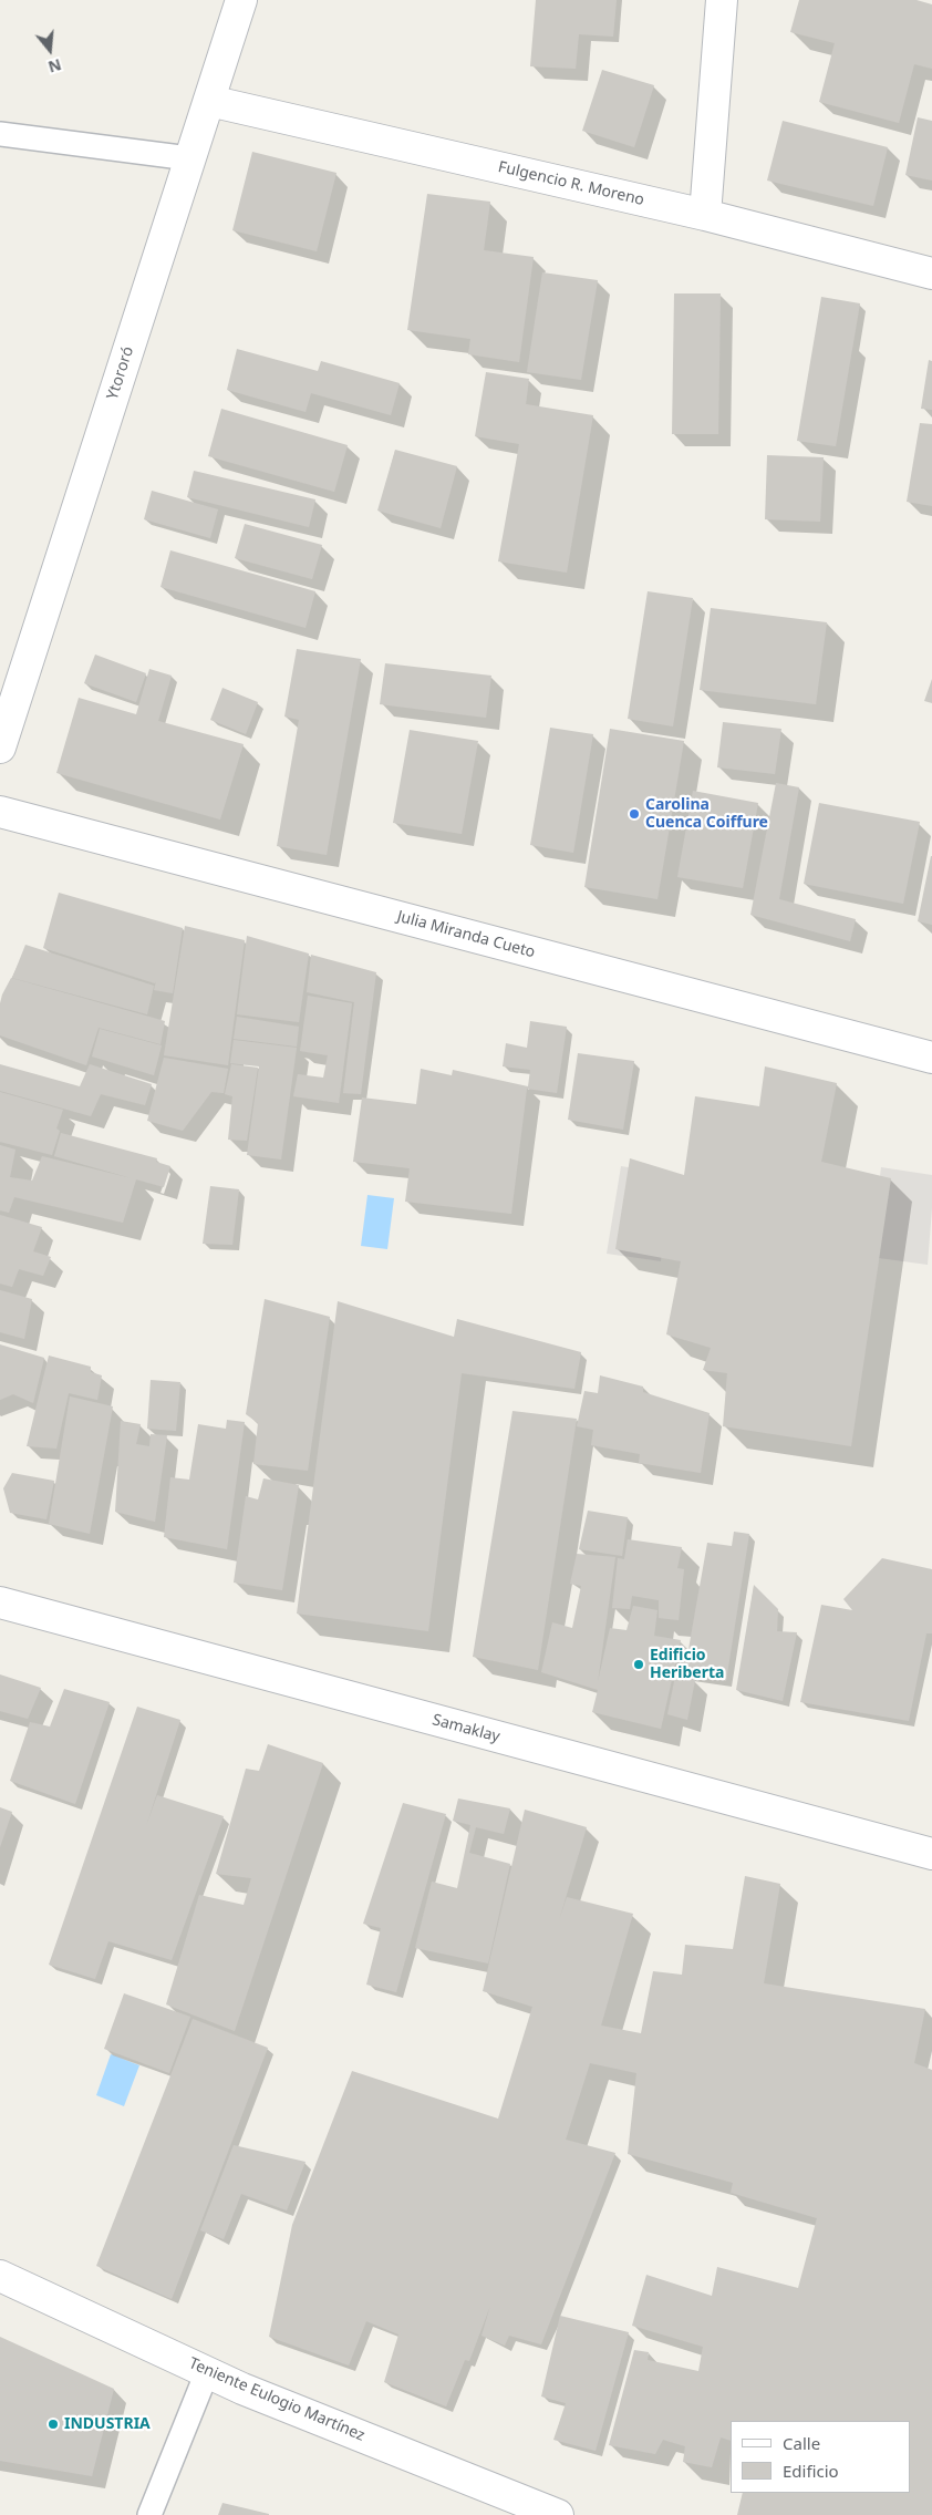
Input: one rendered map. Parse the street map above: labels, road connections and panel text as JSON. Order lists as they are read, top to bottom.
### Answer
{
  "streets": {
    "street": [
      "Fulgencio R. Moreno",
      "Ytororó",
      "Julia Miranda Cueto",
      "Samaklay",
      "Teniente Eulogio Martínez"
    ]
  },
  "crossings": [
    ["Fulgencio R. Moreno", "Ytororó"]
  ],
  "places": ["Carolina Cuenca Coiffure", "Edificio Heriberta", "INDUSTRIA"],
  "legend": ["Calle", "Edificio"],
  "north": "bottom"
}
